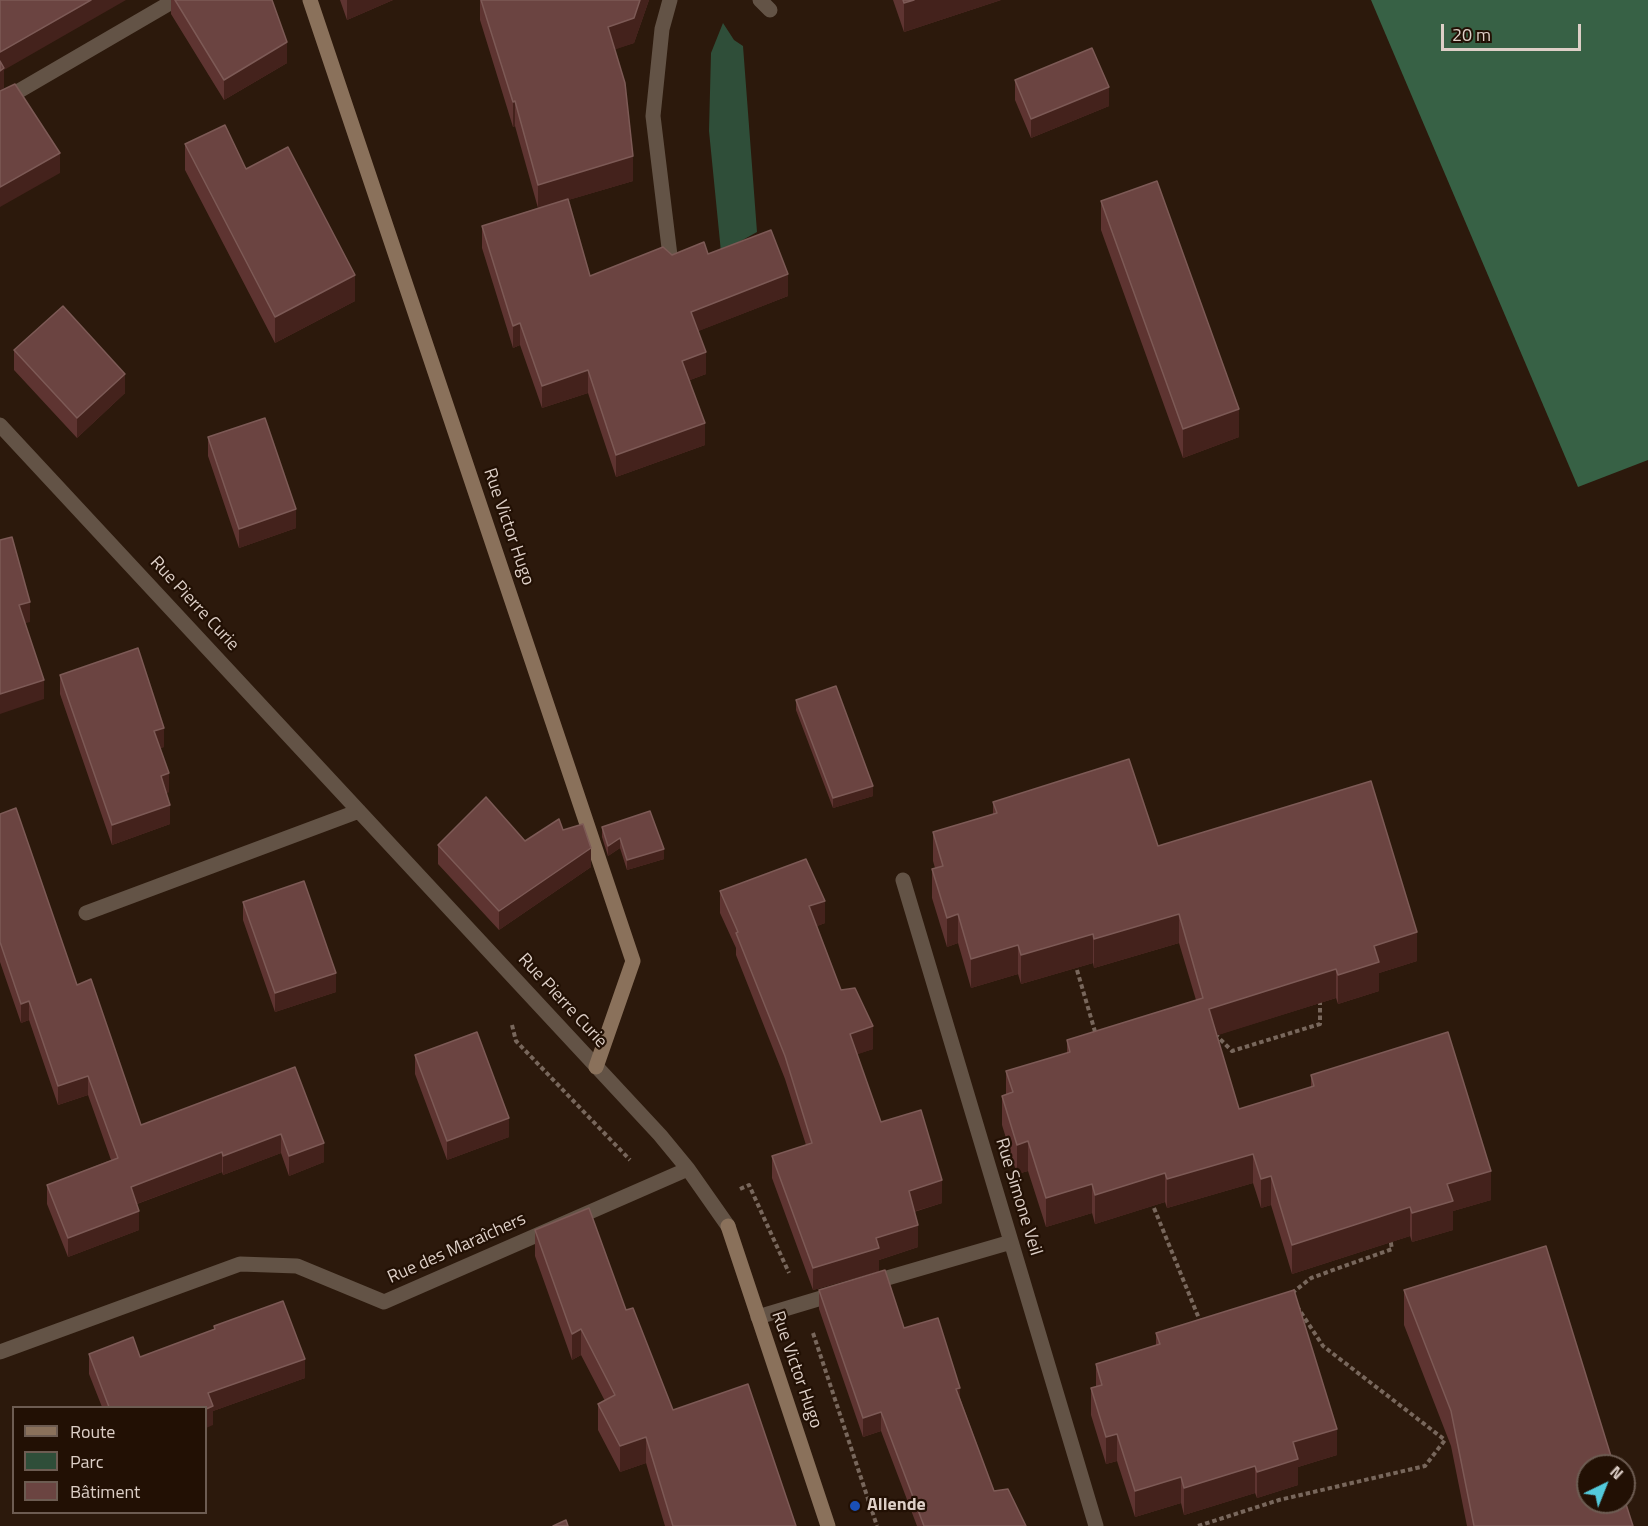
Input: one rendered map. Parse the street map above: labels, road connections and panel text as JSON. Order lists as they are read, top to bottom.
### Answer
{
  "streets": {
    "street": [
      "Rue Victor Hugo",
      "Rue Pierre Curie",
      "Rue Simone Veil",
      "Rue des Maraîchers"
    ]
  },
  "crossings": [
    ["Rue Victor Hugo", "Rue Pierre Curie"],
    ["Rue Pierre Curie", "Rue des Maraîchers"]
  ],
  "places": ["Allende"],
  "legend": ["Route", "Parc", "Bâtiment"],
  "scale_bar": "20 m",
  "north": "top right"
}
